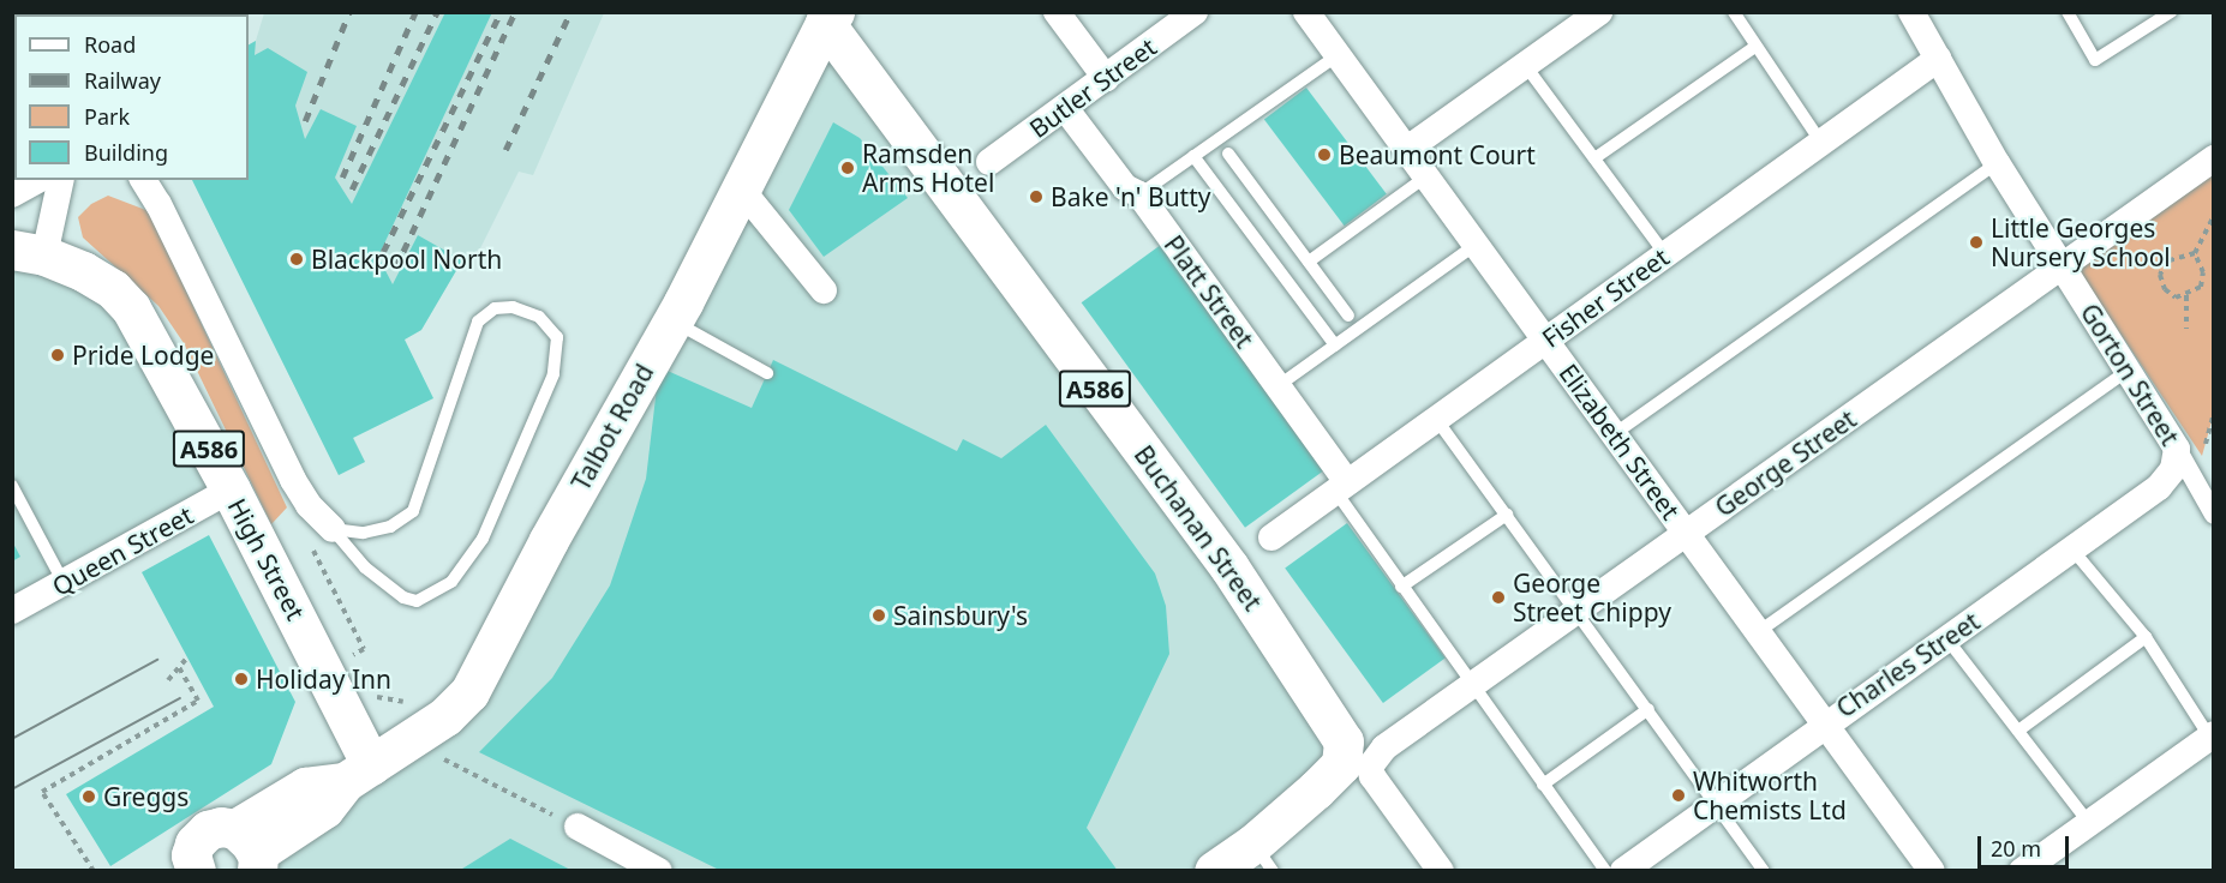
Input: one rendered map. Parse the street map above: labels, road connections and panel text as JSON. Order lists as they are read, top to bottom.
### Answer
{
  "streets": {
    "main road": [
      "A586",
      "Talbot Road",
      "George Street",
      "Buchanan Street",
      "High Street"
    ],
    "street": [
      "Butler Street",
      "Platt Street",
      "Fisher Street",
      "Gorton Street",
      "Elizabeth Street",
      "Queen Street",
      "Charles Street"
    ]
  },
  "crossings": [
    ["Butler Street", "Platt Street"],
    ["Platt Street", "Fisher Street"],
    ["Fisher Street", "Gorton Street"],
    ["Fisher Street", "Elizabeth Street"],
    ["Gorton Street", "George Street"],
    ["Gorton Street", "Charles Street"],
    ["Talbot Road", "Buchanan Street"],
    ["Talbot Road", "High Street"],
    ["Elizabeth Street", "George Street"],
    ["Elizabeth Street", "Charles Street"],
    ["George Street", "Buchanan Street"],
    ["Queen Street", "High Street"]
  ],
  "places": [
    "Beaumont Court",
    "Ramsden Arms Hotel",
    "Bake 'n' Butty",
    "Little Georges Nursery School",
    "Blackpool North",
    "Pride Lodge",
    "George Street Chippy",
    "Sainsbury's",
    "Holiday Inn",
    "Whitworth Chemists Ltd",
    "Greggs"
  ],
  "legend": [
    "Road",
    "Railway",
    "Park",
    "Building"
  ],
  "scale_bar": "20 m"
}
